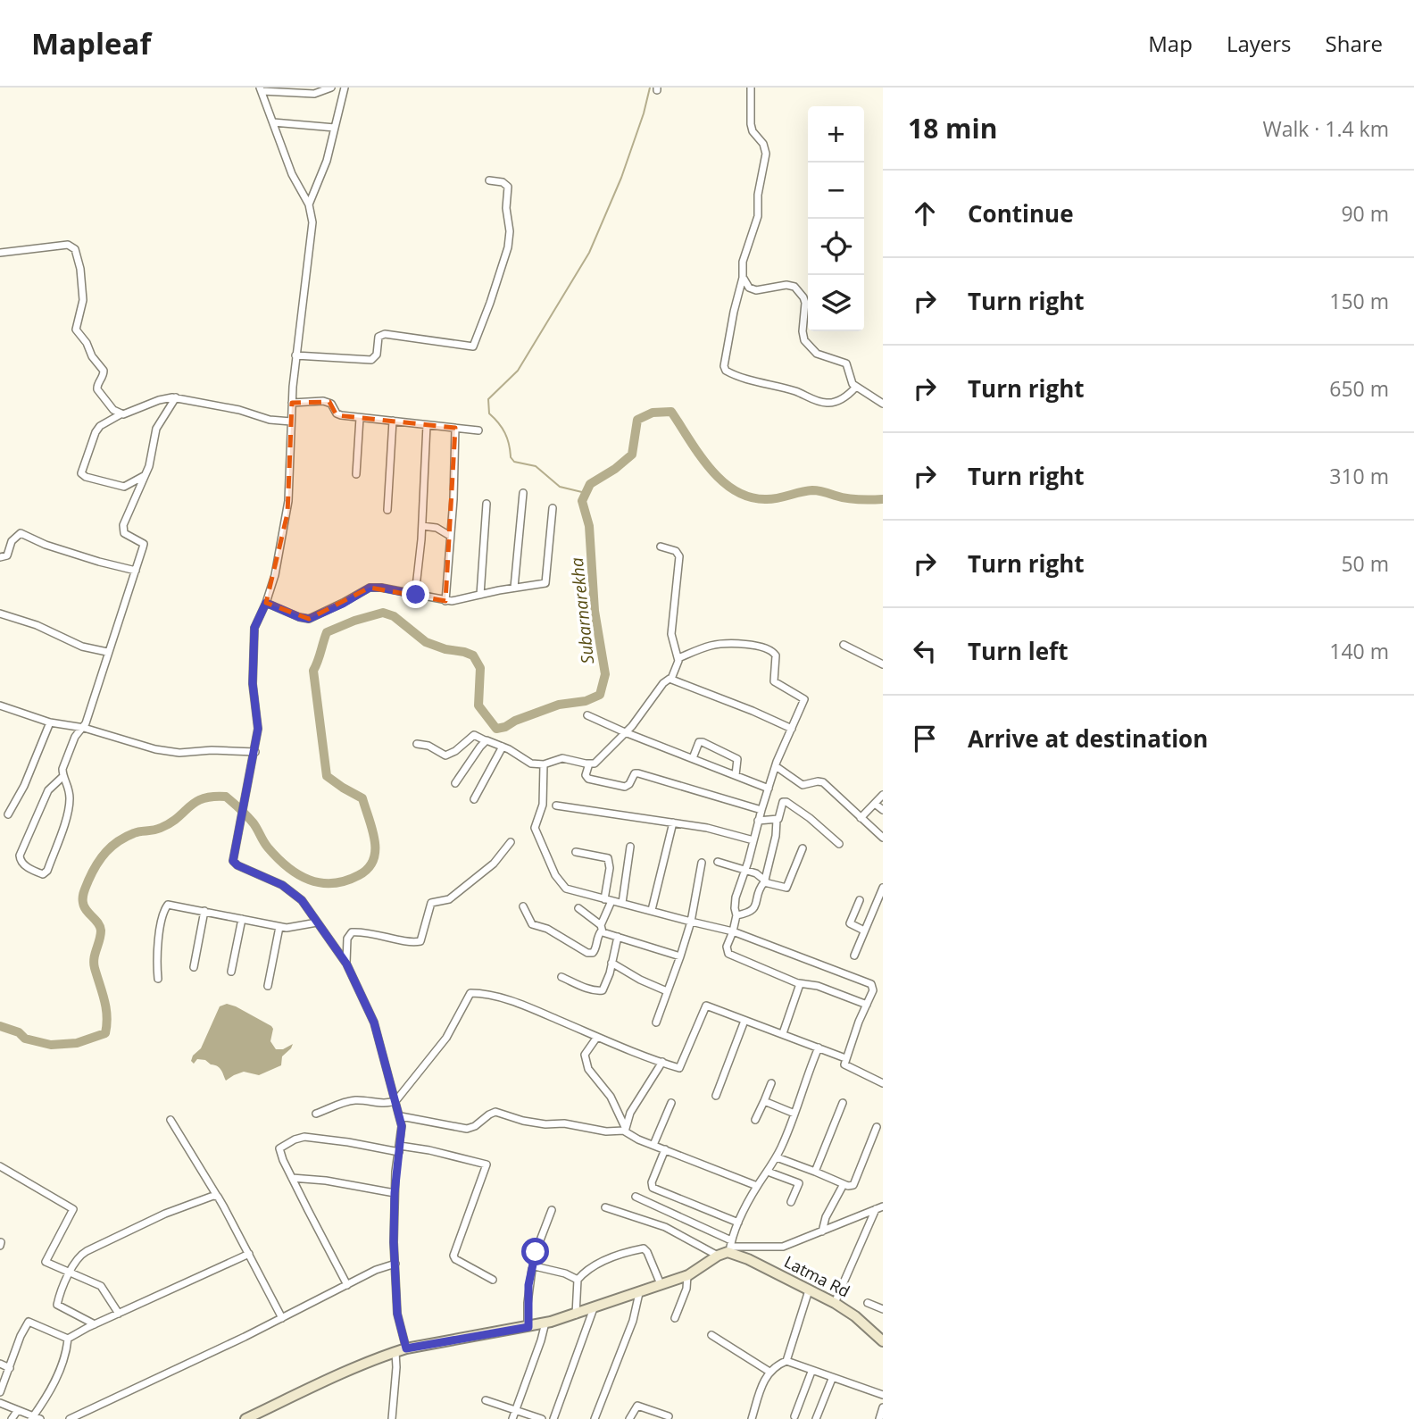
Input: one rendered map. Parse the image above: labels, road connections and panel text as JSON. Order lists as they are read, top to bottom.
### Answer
{
  "streets": {
    "street": ["Latma Rd"]
  },
  "water": ["Subarnarekha"],
  "page": {
    "header": "Mapleaf",
    "nav": ["Map", "Layers", "Share"],
    "heading": ["18 min", "Walk · 1.4 km"],
    "map_buttons": ["+", "−"],
    "list": [
      ["Continue", "90 m"],
      ["Turn right", "150 m"],
      ["Turn right", "650 m"],
      ["Turn right", "310 m"],
      ["Turn right", "50 m"],
      ["Turn left", "140 m"],
      "Arrive at destination"
    ]
  }
}
